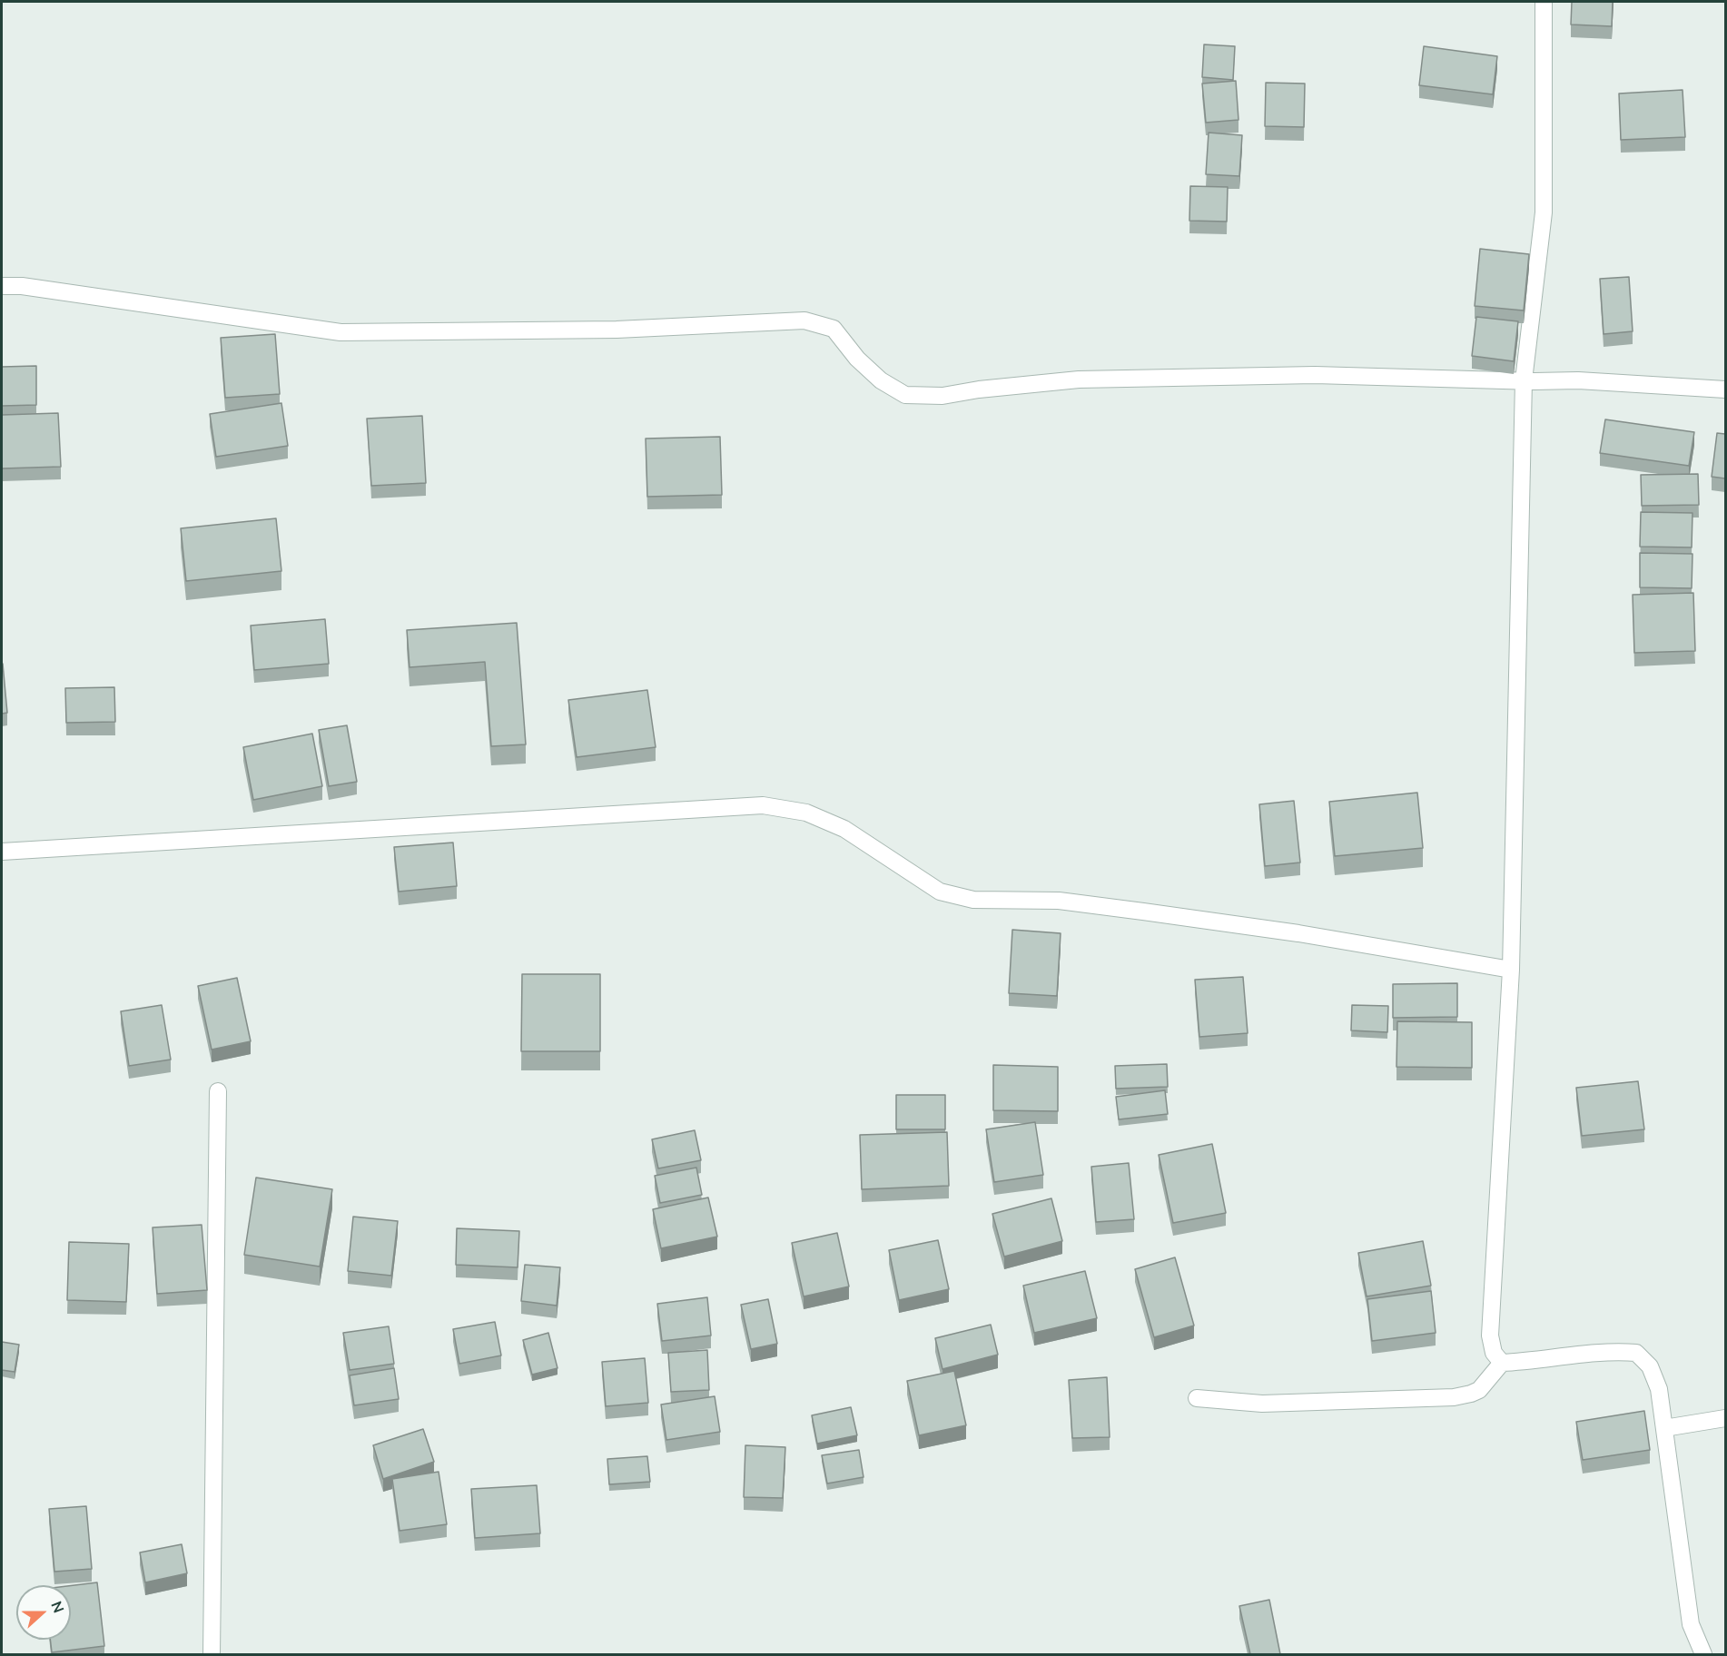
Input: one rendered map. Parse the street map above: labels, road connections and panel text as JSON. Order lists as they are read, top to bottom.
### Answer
{
  "north": "right"
}
